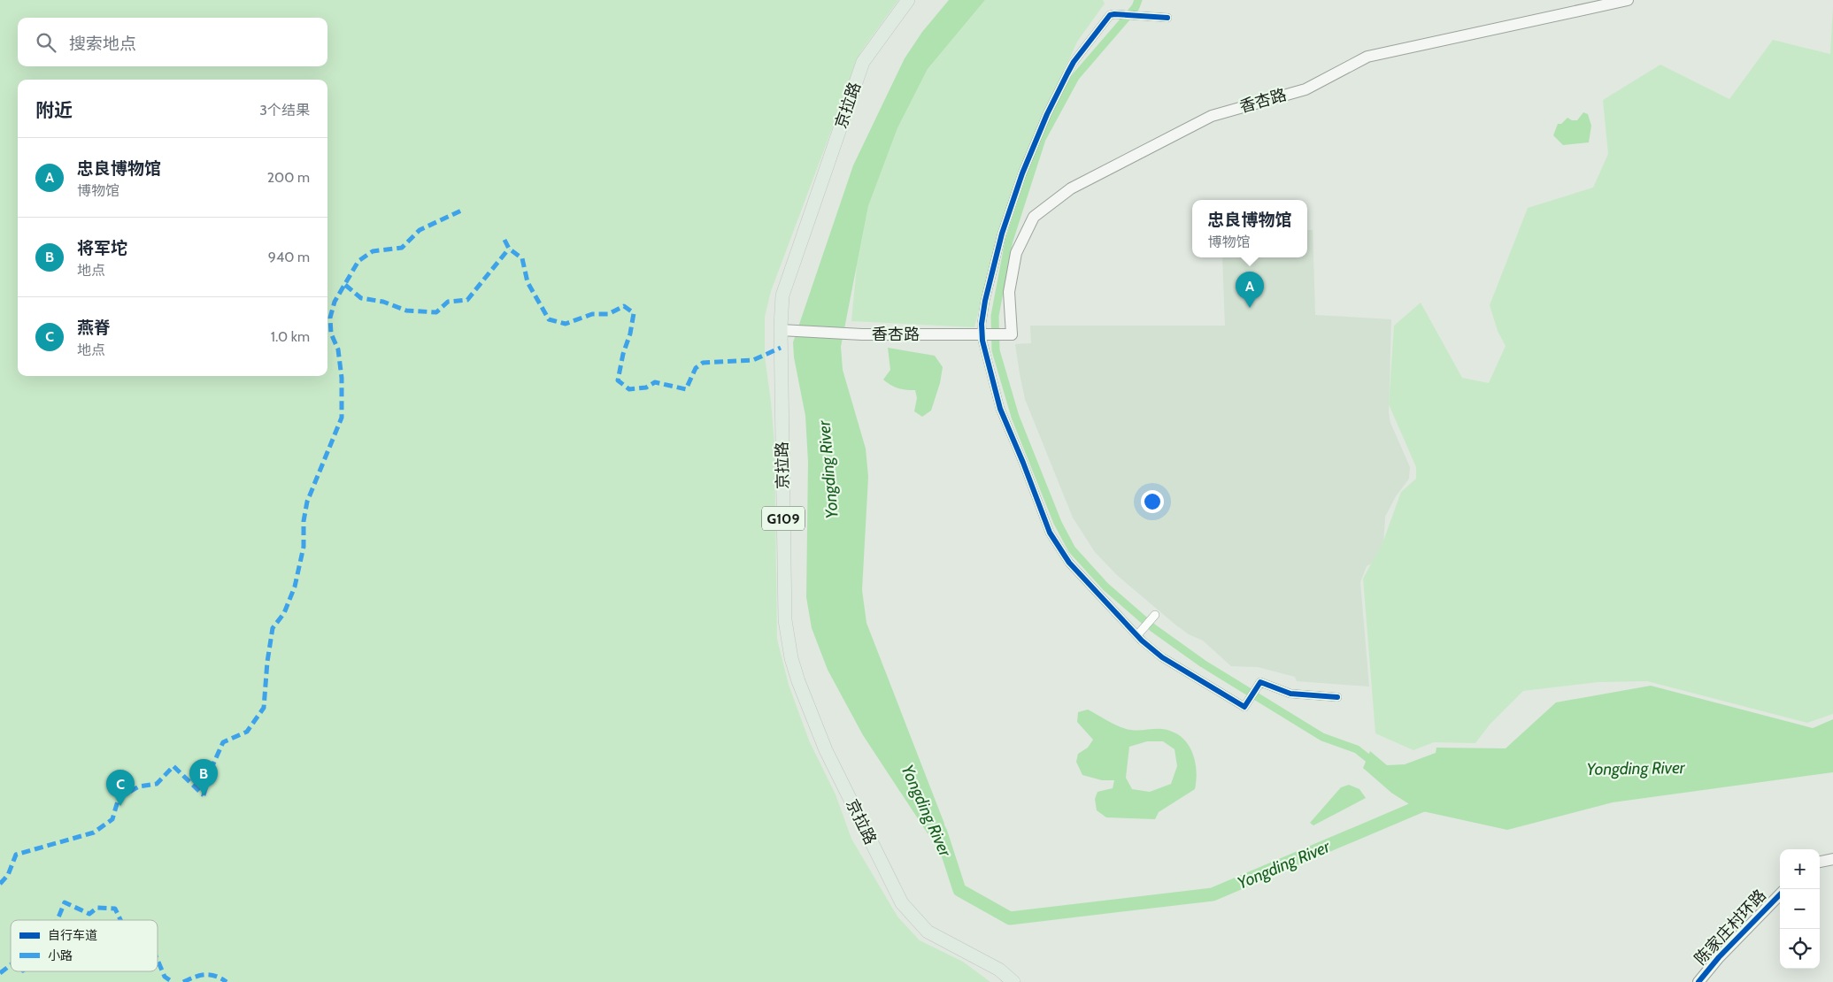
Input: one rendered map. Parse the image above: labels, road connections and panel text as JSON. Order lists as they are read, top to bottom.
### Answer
{
  "streets": {
    "highway": ["京拉路", "G109"],
    "street": ["香杏路", "陈家庄村环路"]
  },
  "crossings": [
    ["香杏路", "京拉路"]
  ],
  "water": ["Yongding River"],
  "legend": ["自行车道", "小路"],
  "page": {
    "search": "搜索地点",
    "heading": ["附近", "3个结果"],
    "list": [
      {
        "mark": "A",
        "name": "忠良博物馆",
        "note": "博物馆",
        "value": "200 m"
      },
      {
        "mark": "B",
        "name": "将军坨",
        "note": "地点",
        "value": "940 m"
      },
      {
        "mark": "C",
        "name": "燕脊",
        "note": "地点",
        "value": "1.0 km"
      }
    ],
    "popup": ["忠良博物馆", "博物馆"],
    "pins": ["A", "B", "C"],
    "map_buttons": ["+", "−"]
  }
}
